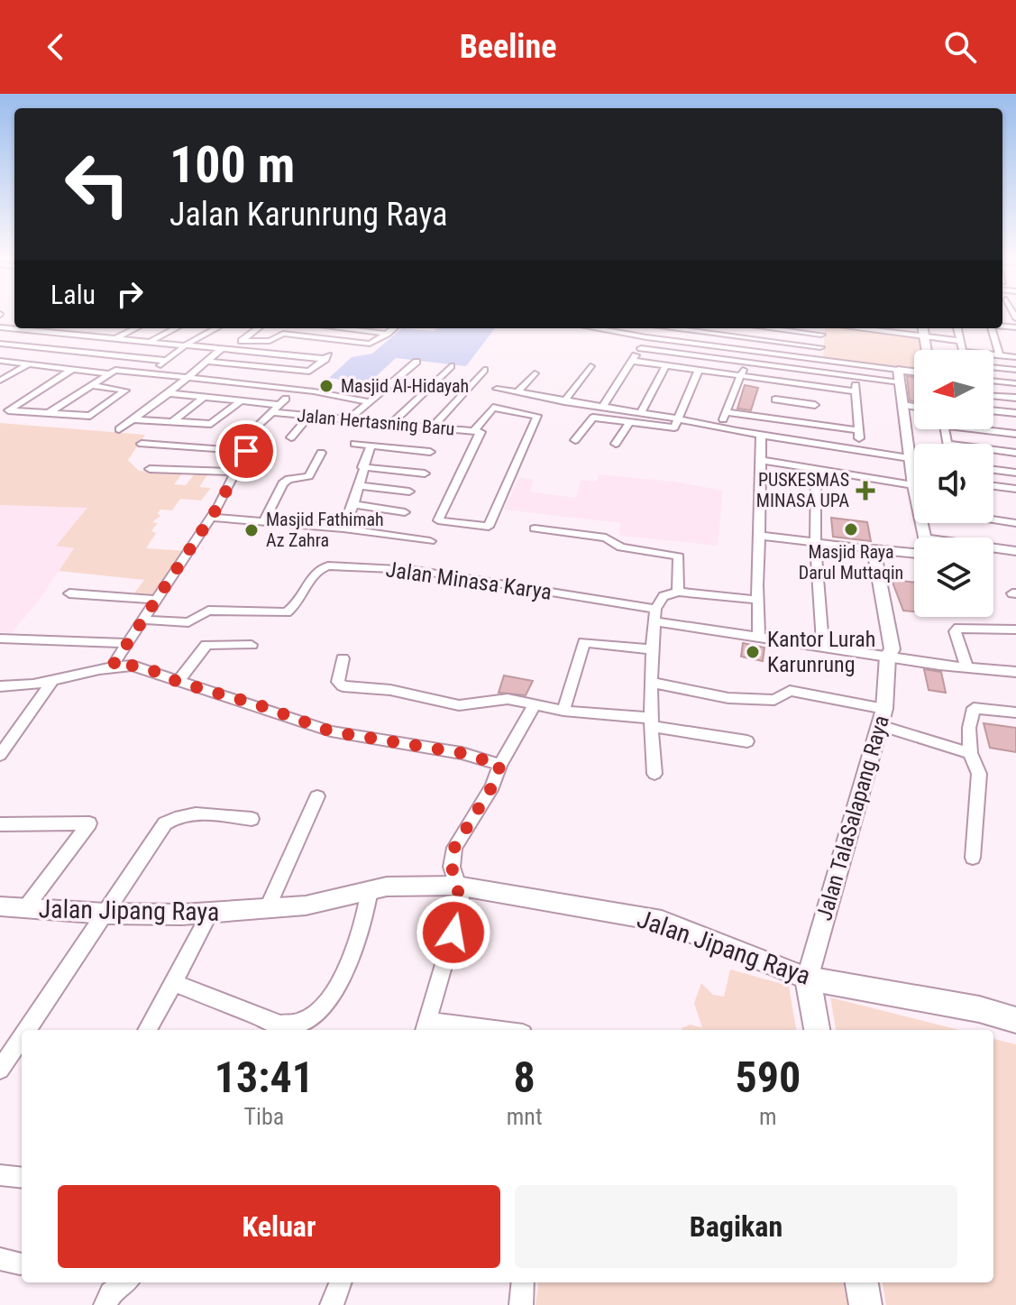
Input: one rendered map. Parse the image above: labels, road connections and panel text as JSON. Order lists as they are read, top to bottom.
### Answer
{
  "streets": {
    "main road": ["Jalan Jipang Raya"],
    "street": ["Jalan Hertasning Baru", "Jalan Minasa Karya", "Jalan TalaSalapang Raya"]
  },
  "crossings": [
    ["Jalan TalaSalapang Raya", "Jalan Jipang Raya"]
  ],
  "places": {
    "other": [
      "Masjid Al-Hidayah",
      "Masjid Raya Darul Muttaqin",
      "Masjid Fathimah Az Zahra",
      "Kantor Lurah Karunrung"
    ],
    "health": ["PUSKESMAS MINASA UPA"]
  },
  "north": "left",
  "page": {
    "header": "Beeline",
    "turn": ["100 m", "Jalan Karunrung Raya"],
    "then": "Lalu",
    "eta": [
      "13:41",
      "Tiba",
      "8",
      "mnt",
      "590",
      "m"
    ],
    "buttons": ["Keluar", "Bagikan"]
  }
}
